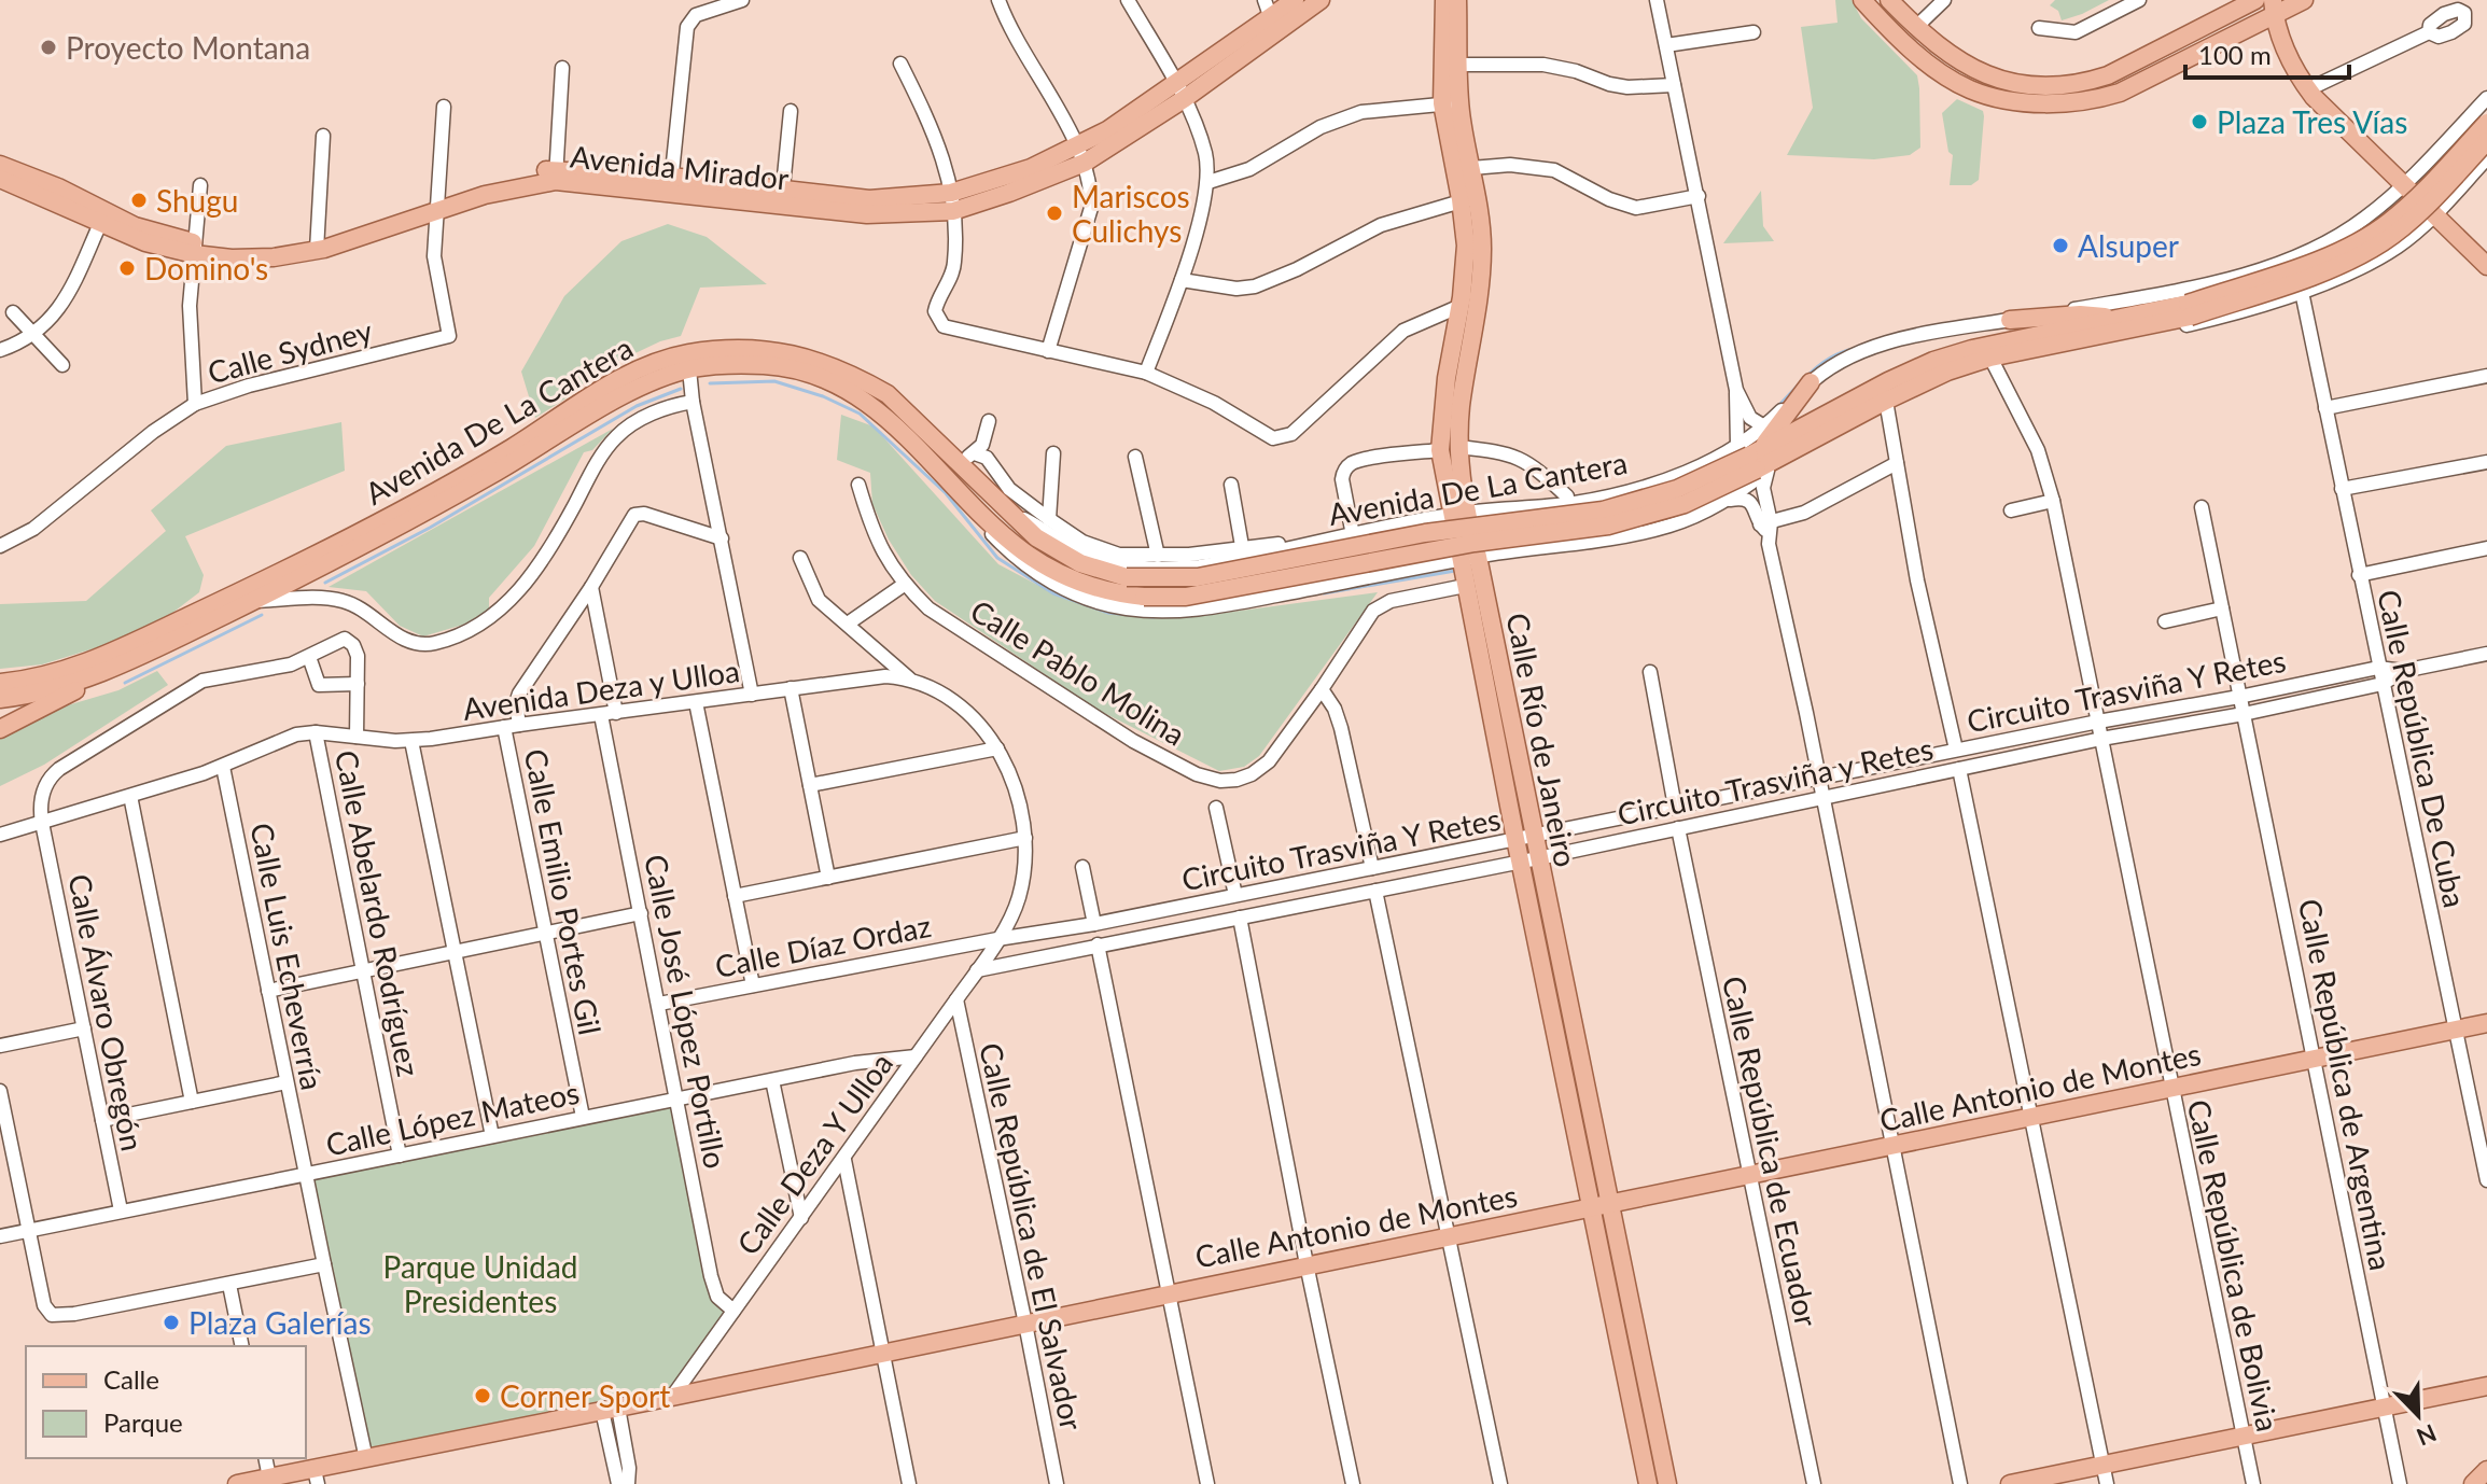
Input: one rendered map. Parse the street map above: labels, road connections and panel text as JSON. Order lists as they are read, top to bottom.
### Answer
{
  "streets": {
    "main road": [
      "Avenida Mirador",
      "Avenida De La Cantera",
      "Calle Río de Janeiro",
      "Calle Antonio de Montes"
    ],
    "street": [
      "Calle Sydney",
      "Calle Pablo Molina",
      "Avenida Deza y Ulloa",
      "Circuito Trasviña Y Retes",
      "Calle República De Cuba",
      "Circuito Trasviña y Retes",
      "Calle Emilio Portes Gil",
      "Calle Abelardo Rodríguez",
      "Calle Díaz Ordaz",
      "Calle Luis Echeverría",
      "Calle José López Portillo",
      "Calle Álvaro Obregón",
      "Calle República de Argentina",
      "Calle López Mateos",
      "Calle República de Ecuador",
      "Calle Deza Y Ulloa",
      "Calle República de El Salvador",
      "Calle República de Bolivia"
    ]
  },
  "crossings": [
    ["Avenida Mirador", "Calle Sydney"],
    ["Avenida De La Cantera", "Calle Río de Janeiro"],
    ["Avenida De La Cantera", "Calle República De Cuba"],
    ["Avenida De La Cantera", "Calle República de Bolivia"],
    ["Calle Pablo Molina", "Calle Río de Janeiro"],
    ["Avenida Deza y Ulloa", "Circuito Trasviña Y Retes"],
    ["Avenida Deza y Ulloa", "Calle Emilio Portes Gil"],
    ["Avenida Deza y Ulloa", "Calle Abelardo Rodríguez"],
    ["Avenida Deza y Ulloa", "Calle Díaz Ordaz"],
    ["Avenida Deza y Ulloa", "Calle Luis Echeverría"],
    ["Avenida Deza y Ulloa", "Calle José López Portillo"],
    ["Avenida Deza y Ulloa", "Calle Álvaro Obregón"],
    ["Avenida Deza y Ulloa", "Calle Deza Y Ulloa"],
    ["Circuito Trasviña Y Retes", "Calle Río de Janeiro"],
    ["Circuito Trasviña Y Retes", "Calle República De Cuba"],
    ["Circuito Trasviña Y Retes", "Circuito Trasviña y Retes"],
    ["Circuito Trasviña Y Retes", "Calle Díaz Ordaz"],
    ["Circuito Trasviña Y Retes", "Calle República de Argentina"],
    ["Circuito Trasviña Y Retes", "Calle Deza Y Ulloa"],
    ["Circuito Trasviña Y Retes", "Calle República de Bolivia"],
    ["Calle Río de Janeiro", "Circuito Trasviña y Retes"],
    ["Calle Río de Janeiro", "Calle Antonio de Montes"],
    ["Calle República De Cuba", "Circuito Trasviña y Retes"],
    ["Calle República De Cuba", "Calle Antonio de Montes"],
    ["Circuito Trasviña y Retes", "Calle República de Argentina"],
    ["Circuito Trasviña y Retes", "Calle República de Ecuador"],
    ["Circuito Trasviña y Retes", "Calle Deza Y Ulloa"],
    ["Circuito Trasviña y Retes", "Calle República de Bolivia"],
    ["Calle Emilio Portes Gil", "Calle López Mateos"],
    ["Calle Abelardo Rodríguez", "Calle López Mateos"],
    ["Calle Díaz Ordaz", "Calle José López Portillo"],
    ["Calle Díaz Ordaz", "Calle Deza Y Ulloa"],
    ["Calle Luis Echeverría", "Calle Antonio de Montes"],
    ["Calle Luis Echeverría", "Calle López Mateos"],
    ["Calle José López Portillo", "Calle López Mateos"],
    ["Calle José López Portillo", "Calle Deza Y Ulloa"],
    ["Calle Álvaro Obregón", "Calle López Mateos"],
    ["Calle República de Argentina", "Calle Antonio de Montes"],
    ["Calle Antonio de Montes", "Calle República de Ecuador"],
    ["Calle Antonio de Montes", "Calle Deza Y Ulloa"],
    ["Calle Antonio de Montes", "Calle República de El Salvador"],
    ["Calle Antonio de Montes", "Calle República de Bolivia"],
    ["Calle López Mateos", "Calle Deza Y Ulloa"],
    ["Calle Deza Y Ulloa", "Calle República de El Salvador"]
  ],
  "parks": ["Parque Unidad Presidentes"],
  "places": [
    "Proyecto Montana",
    "Plaza Tres Vías",
    "Shugu",
    "Mariscos Culichys",
    "Alsuper",
    "Domino's",
    "Plaza Galerías",
    "Corner Sport"
  ],
  "legend": ["Calle", "Parque"],
  "scale_bar": "100 m",
  "north": "bottom right"
}
